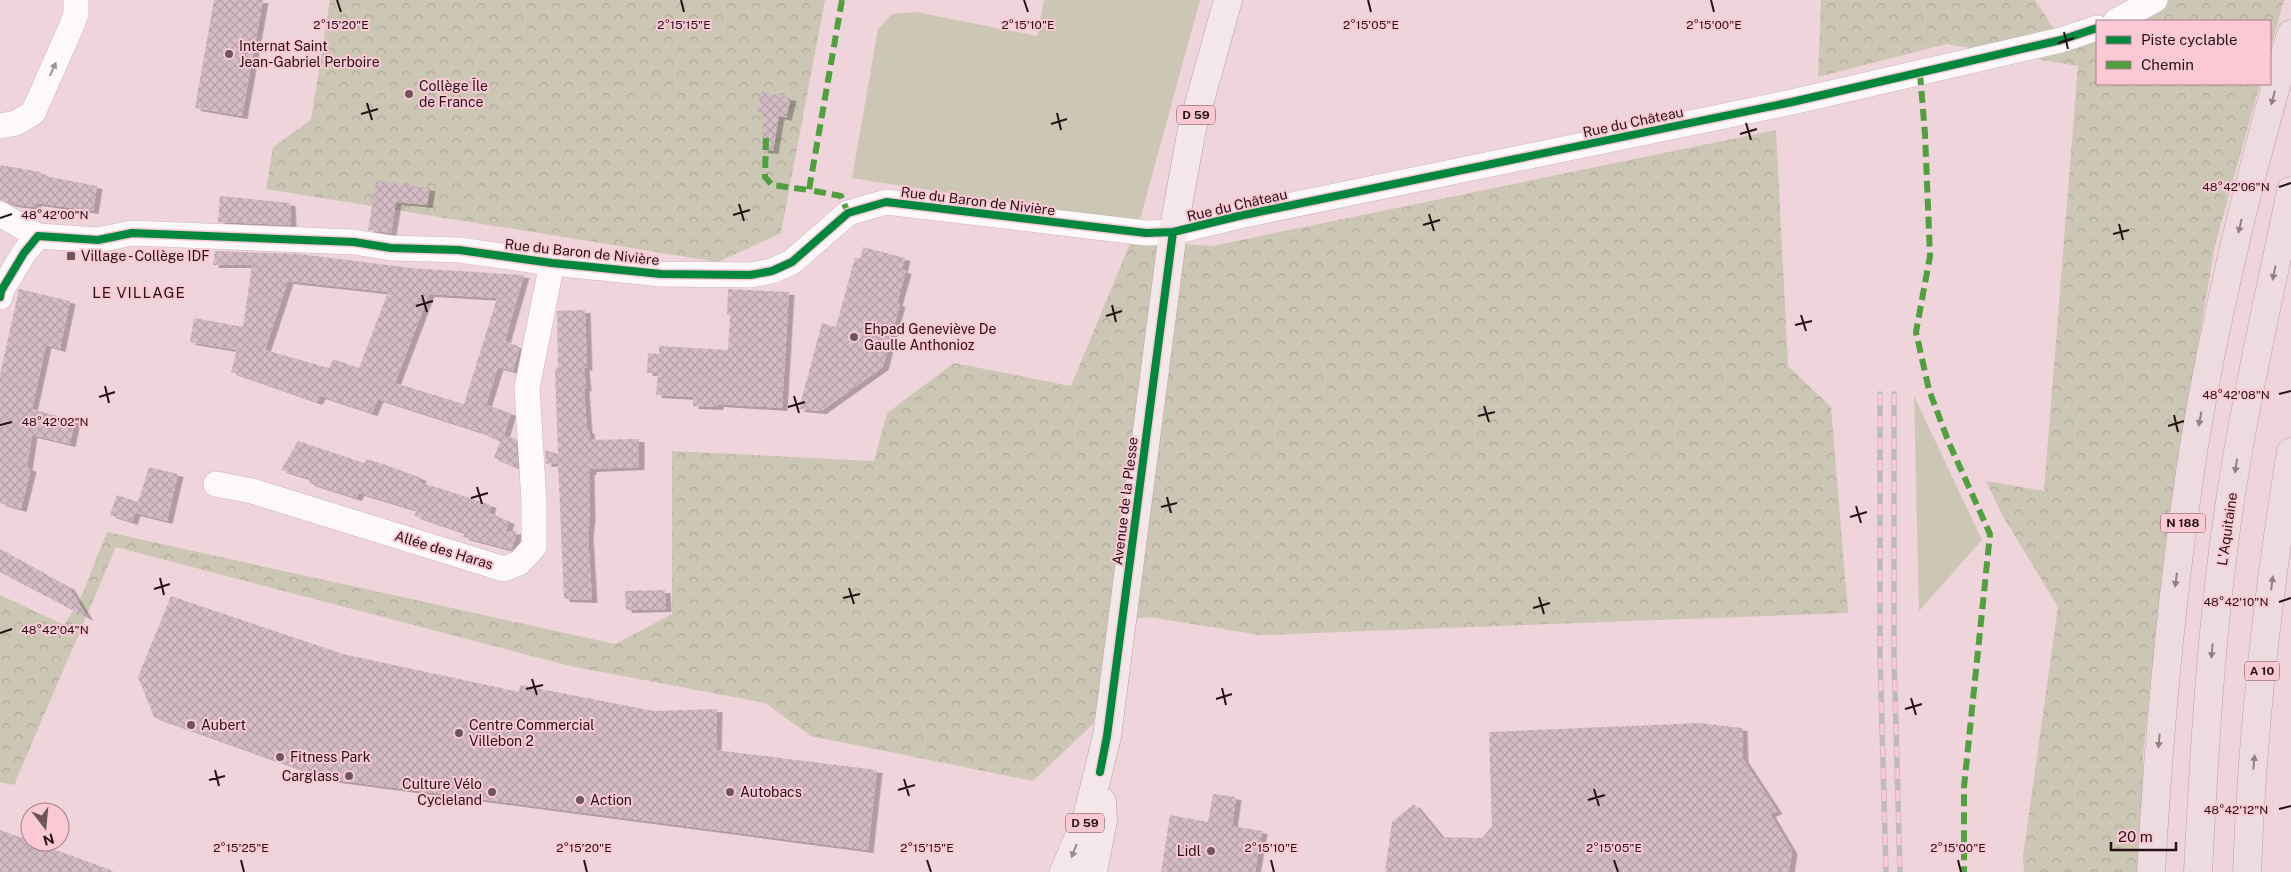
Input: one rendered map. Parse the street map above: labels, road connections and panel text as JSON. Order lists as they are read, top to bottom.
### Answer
{
  "streets": {
    "highway": ["N 188", "L'Aquitaine", "A 10"],
    "main road": ["D 59", "Avenue de la Plesse"],
    "street": ["Rue du Château", "Rue du Baron de Nivière", "Allée des Haras"]
  },
  "crossings": [
    ["Rue du Château", "Rue du Baron de Nivière"],
    ["Rue du Château", "Avenue de la Plesse"],
    ["Rue du Baron de Nivière", "Avenue de la Plesse"],
    ["Rue du Baron de Nivière", "Allée des Haras"]
  ],
  "districts": ["LE VILLAGE"],
  "places": {
    "other": [
      "Internat Saint Jean-Gabriel Perboire",
      "Collège Île de France",
      "Ehpad Geneviève De Gaulle Anthonioz",
      "Aubert",
      "Centre Commercial Villebon 2",
      "Fitness Park",
      "Carglass",
      "Culture Vélo Cycleland",
      "Autobacs",
      "Action",
      "Lidl"
    ],
    "transit": ["Village - Collège IDF"]
  },
  "legend": ["Piste cyclable", "Chemin"],
  "scale_bar": "20 m",
  "north": "bottom",
  "coordinates": [
    "2°15'20\"E",
    "2°15'15\"E",
    "2°15'10\"E",
    "2°15'05\"E",
    "2°15'00\"E",
    "48°42'06\"N",
    "48°42'00\"N",
    "48°42'08\"N",
    "48°42'02\"N",
    "48°42'10\"N",
    "48°42'04\"N",
    "48°42'12\"N",
    "2°15'25\"E"
  ]
}
